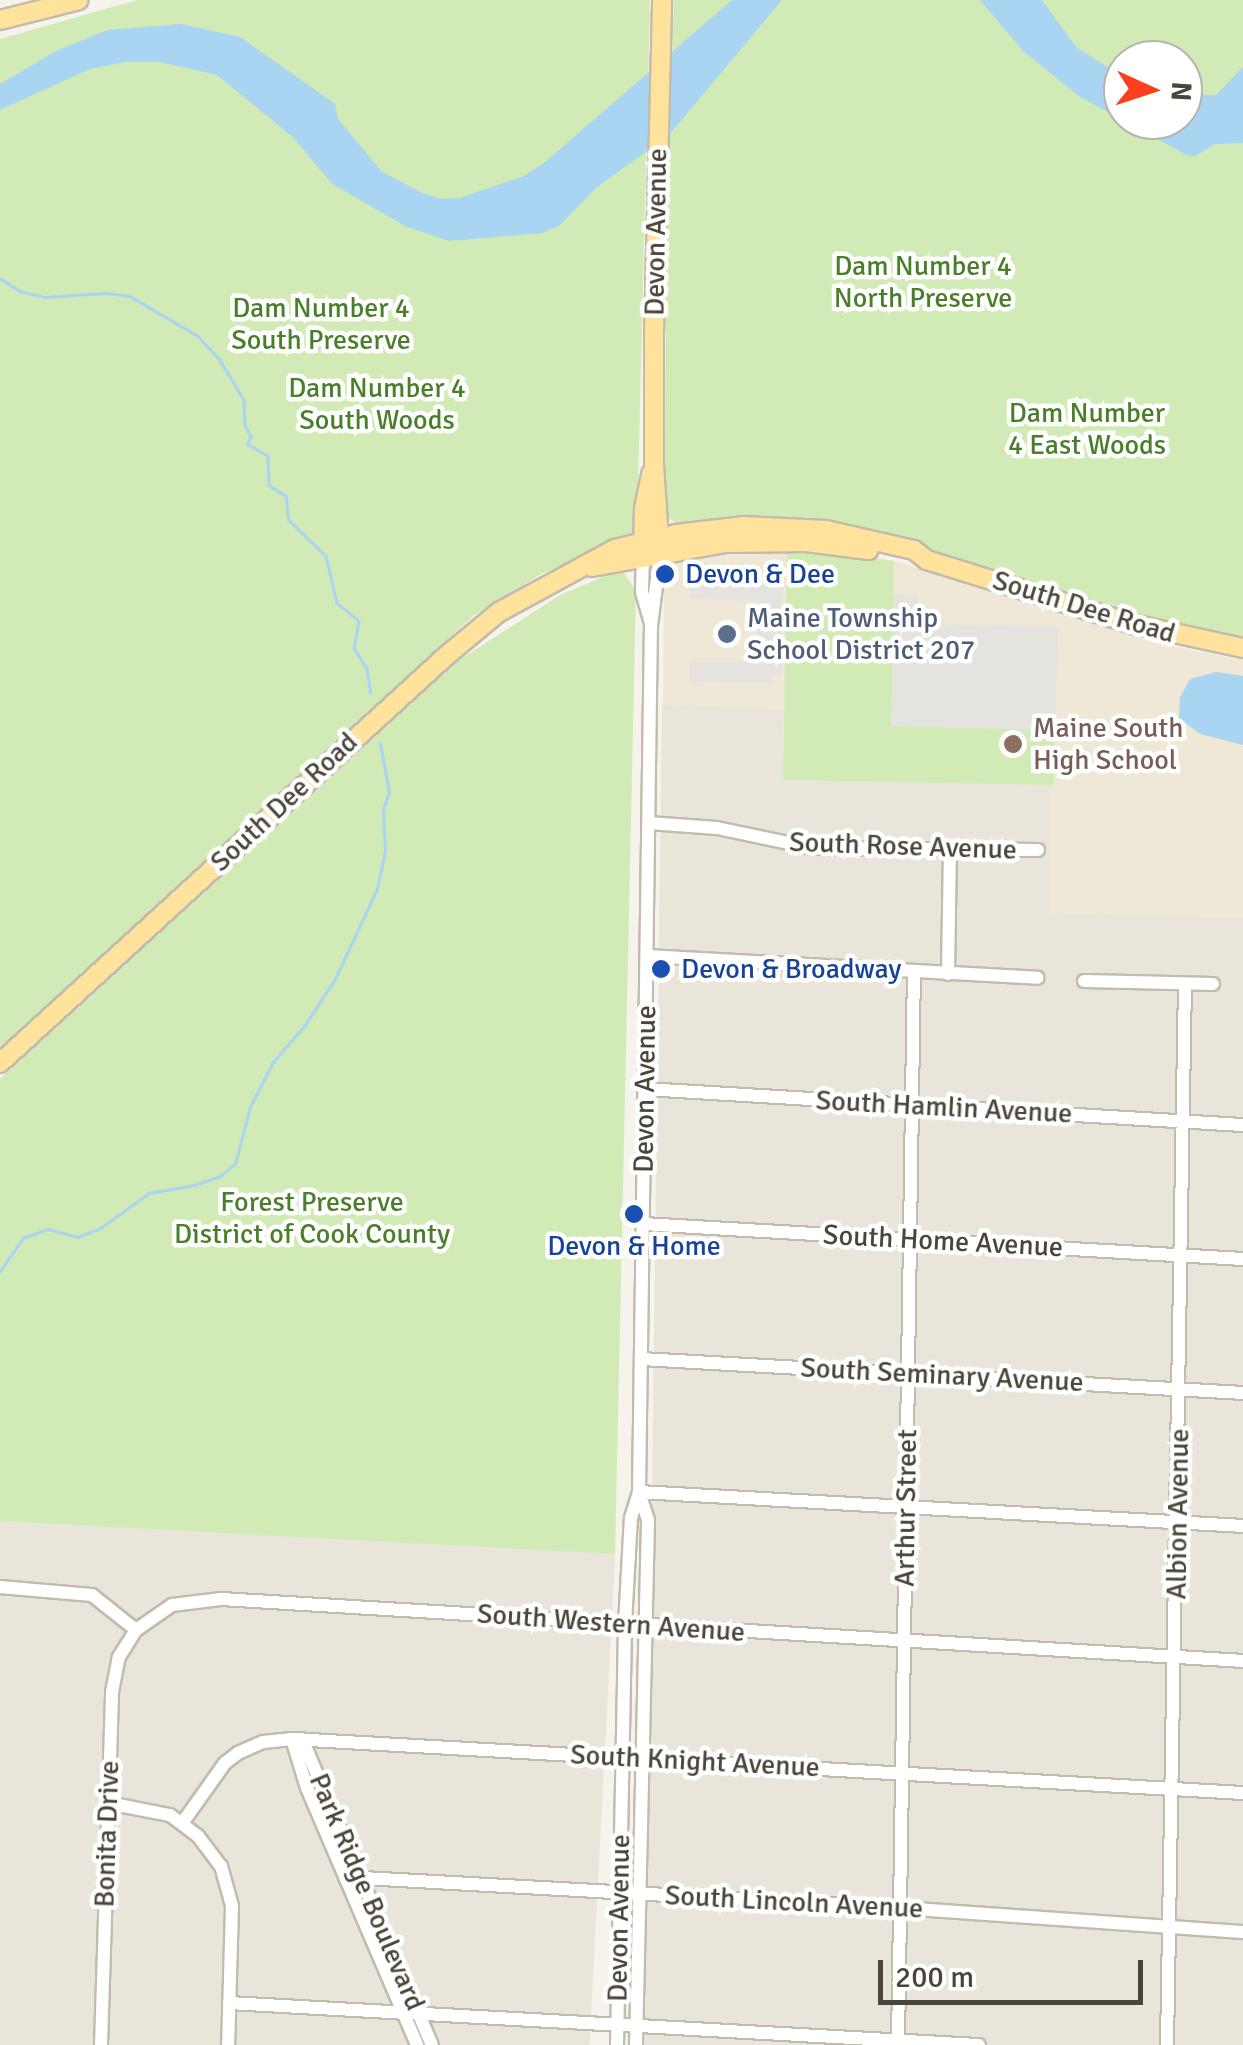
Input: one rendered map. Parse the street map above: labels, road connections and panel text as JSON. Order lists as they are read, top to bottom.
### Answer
{
  "streets": {
    "main road": ["Devon Avenue", "South Dee Road"],
    "street": [
      "South Rose Avenue",
      "South Hamlin Avenue",
      "South Home Avenue",
      "South Seminary Avenue",
      "Arthur Street",
      "Albion Avenue",
      "South Western Avenue",
      "South Knight Avenue",
      "Bonita Drive",
      "Park Ridge Boulevard",
      "South Lincoln Avenue"
    ]
  },
  "crossings": [
    ["Devon Avenue", "South Dee Road"],
    ["Devon Avenue", "South Rose Avenue"],
    ["Devon Avenue", "South Hamlin Avenue"],
    ["Devon Avenue", "South Home Avenue"],
    ["Devon Avenue", "South Seminary Avenue"],
    ["Devon Avenue", "South Western Avenue"],
    ["Devon Avenue", "South Knight Avenue"],
    ["Devon Avenue", "South Lincoln Avenue"],
    ["South Hamlin Avenue", "Arthur Street"],
    ["South Hamlin Avenue", "Albion Avenue"],
    ["South Home Avenue", "Arthur Street"],
    ["South Home Avenue", "Albion Avenue"],
    ["South Seminary Avenue", "Arthur Street"],
    ["South Seminary Avenue", "Albion Avenue"],
    ["Arthur Street", "South Western Avenue"],
    ["Arthur Street", "South Knight Avenue"],
    ["Arthur Street", "South Lincoln Avenue"],
    ["Albion Avenue", "South Western Avenue"],
    ["Albion Avenue", "South Knight Avenue"],
    ["Albion Avenue", "South Lincoln Avenue"],
    ["South Western Avenue", "Bonita Drive"],
    ["South Knight Avenue", "Park Ridge Boulevard"],
    ["Park Ridge Boulevard", "South Lincoln Avenue"]
  ],
  "parks": [
    "Dam Number 4 North Preserve",
    "Dam Number 4 South Preserve",
    "Dam Number 4 South Woods",
    "Dam Number 4 East Woods",
    "Forest Preserve District of Cook County"
  ],
  "places": [
    "Devon & Dee",
    "Maine Township School District 207",
    "Maine South High School",
    "Devon & Broadway",
    "Devon & Home"
  ],
  "scale_bar": "200 m",
  "north": "right"
}
